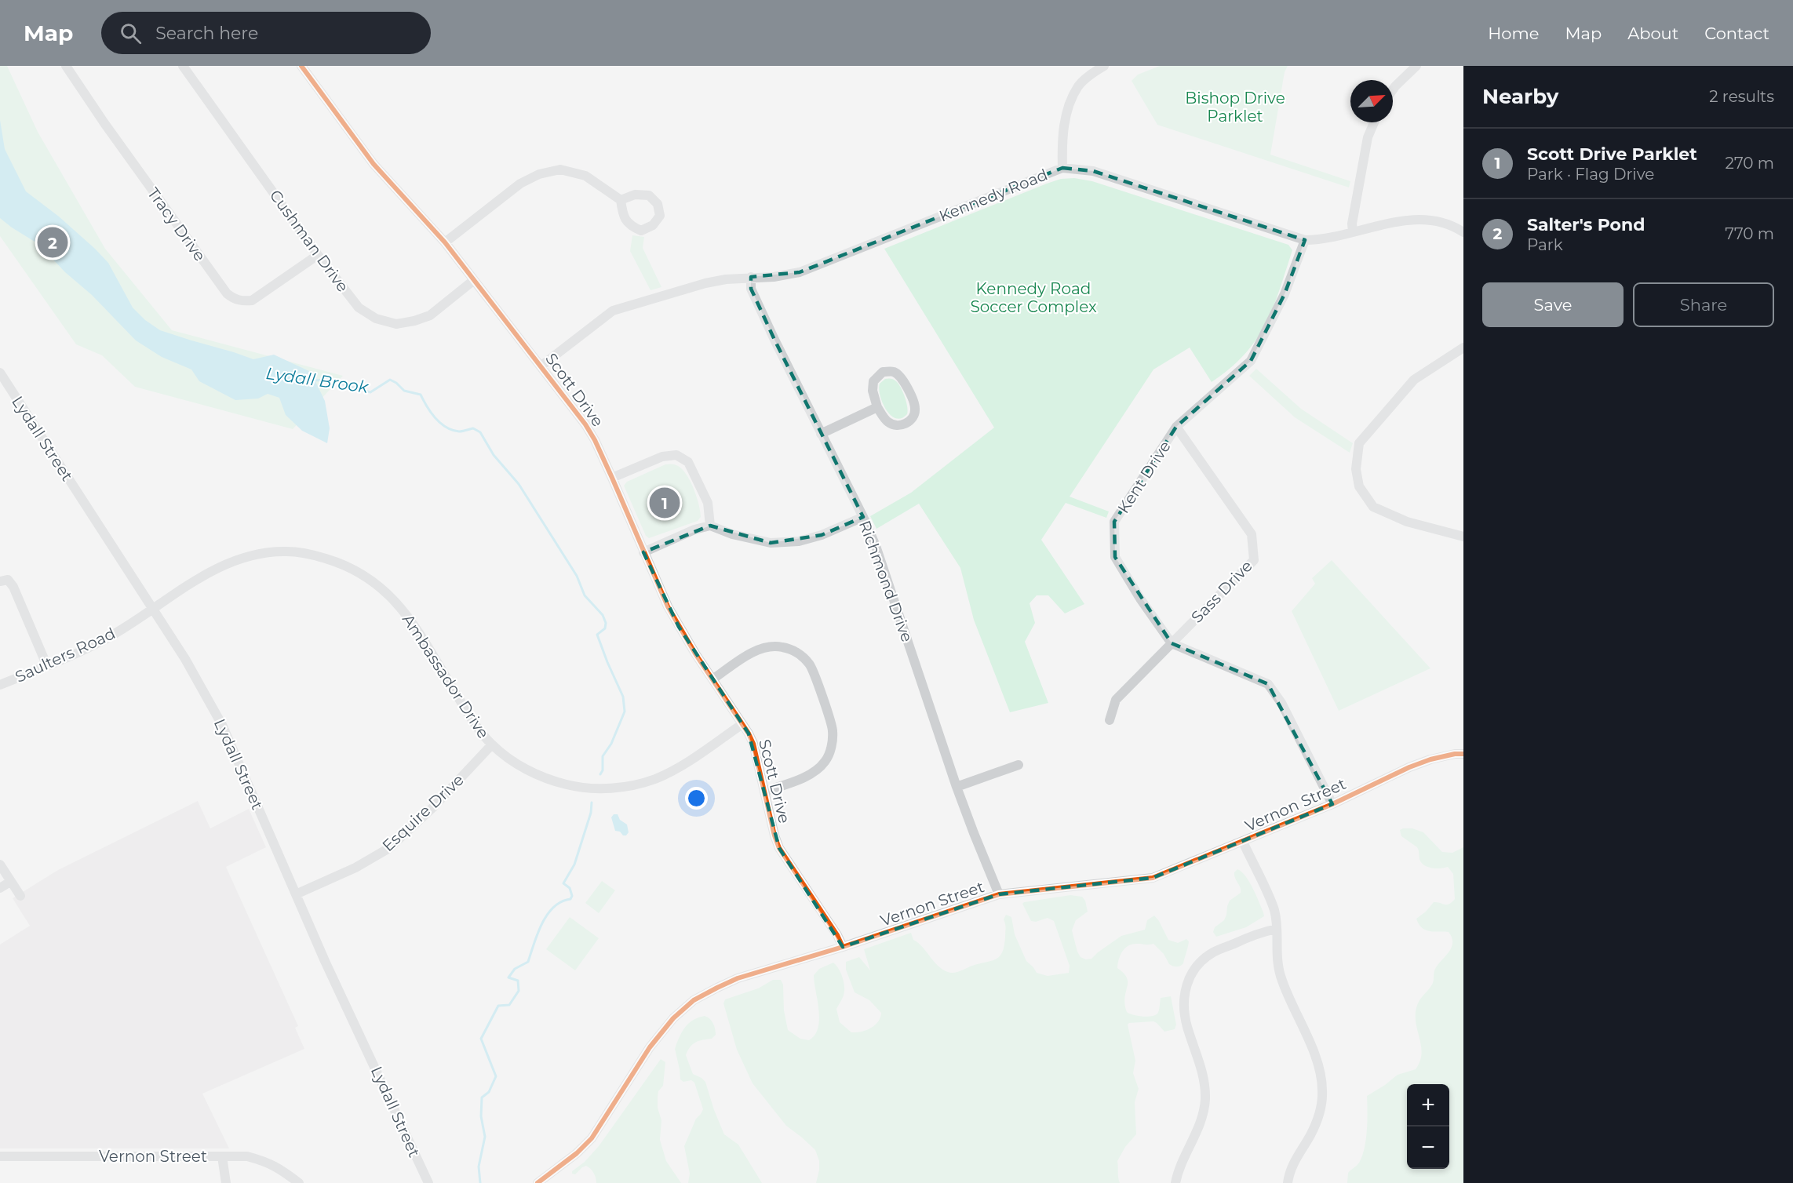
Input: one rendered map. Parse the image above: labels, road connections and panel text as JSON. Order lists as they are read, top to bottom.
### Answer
{
  "streets": {
    "street": [
      "Kennedy Road",
      "Tracy Drive",
      "Cushman Drive",
      "Scott Drive",
      "Lydall Street",
      "Kent Drive",
      "Richmond Drive",
      "Sass Drive",
      "Saulters Road",
      "Ambassador Drive",
      "Vernon Street",
      "Esquire Drive"
    ]
  },
  "crossings": [
    ["Kennedy Road", "Scott Drive"],
    ["Kennedy Road", "Kent Drive"],
    ["Kennedy Road", "Richmond Drive"],
    ["Tracy Drive", "Cushman Drive"],
    ["Cushman Drive", "Scott Drive"],
    ["Scott Drive", "Ambassador Drive"],
    ["Scott Drive", "Vernon Street"],
    ["Lydall Street", "Saulters Road"],
    ["Lydall Street", "Ambassador Drive"],
    ["Lydall Street", "Esquire Drive"],
    ["Kent Drive", "Sass Drive"],
    ["Richmond Drive", "Vernon Street"],
    ["Saulters Road", "Ambassador Drive"],
    ["Ambassador Drive", "Esquire Drive"]
  ],
  "water": ["Lydall Brook"],
  "parks": ["Bishop Drive Parklet", "Kennedy Road Soccer Complex"],
  "north": "top right",
  "page": {
    "header": "Map",
    "search": "Search here",
    "nav": [
      "Home",
      "Map",
      "About",
      "Contact"
    ],
    "heading": ["Nearby", "2 results"],
    "list": [
      {
        "mark": "1",
        "name": "Scott Drive Parklet",
        "note": "Park · Flag Drive",
        "value": "270 m"
      },
      {
        "mark": "2",
        "name": "Salter's Pond",
        "note": "Park",
        "value": "770 m"
      }
    ],
    "pins": ["2", "1"],
    "buttons": ["Save", "Share"],
    "map_buttons": ["+", "−"]
  }
}
